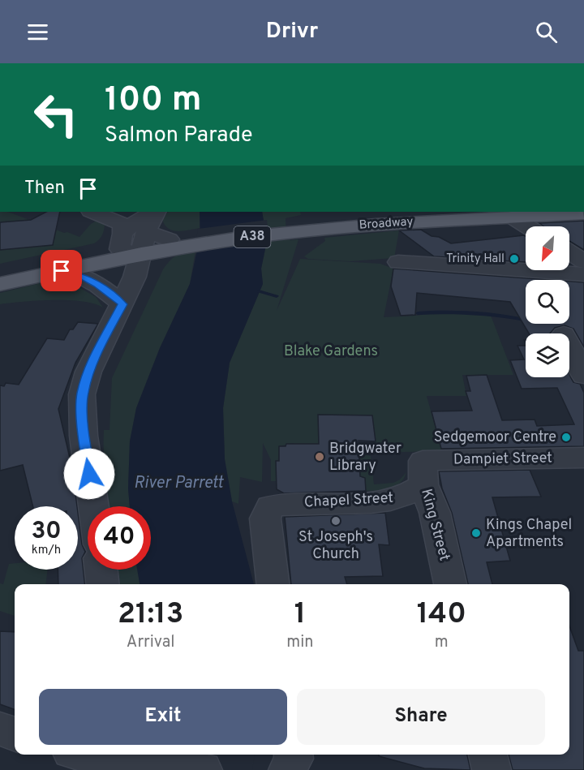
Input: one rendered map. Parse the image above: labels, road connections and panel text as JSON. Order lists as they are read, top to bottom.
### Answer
{
  "streets": {
    "main road": ["Broadway", "A38"],
    "street": ["Dampiet Street", "Chapel Street", "King Street"]
  },
  "crossings": [
    ["Broadway", "A38"],
    ["Dampiet Street", "Chapel Street"],
    ["Dampiet Street", "King Street"],
    ["Chapel Street", "King Street"]
  ],
  "water": ["River Parrett"],
  "parks": ["Blake Gardens"],
  "places": [
    "Trinity Hall",
    "Sedgemoor Centre",
    "Bridgwater Library",
    "St Joseph's Church",
    "Kings Chapel Apartments"
  ],
  "north": "bottom left",
  "page": {
    "header": "Drivr",
    "turn": ["100 m", "Salmon Parade"],
    "then": "Then",
    "speed": "30 km/h",
    "limit": "40",
    "eta": [
      "21:13",
      "Arrival",
      "1",
      "min",
      "140",
      "m"
    ],
    "buttons": ["Exit", "Share"]
  }
}
